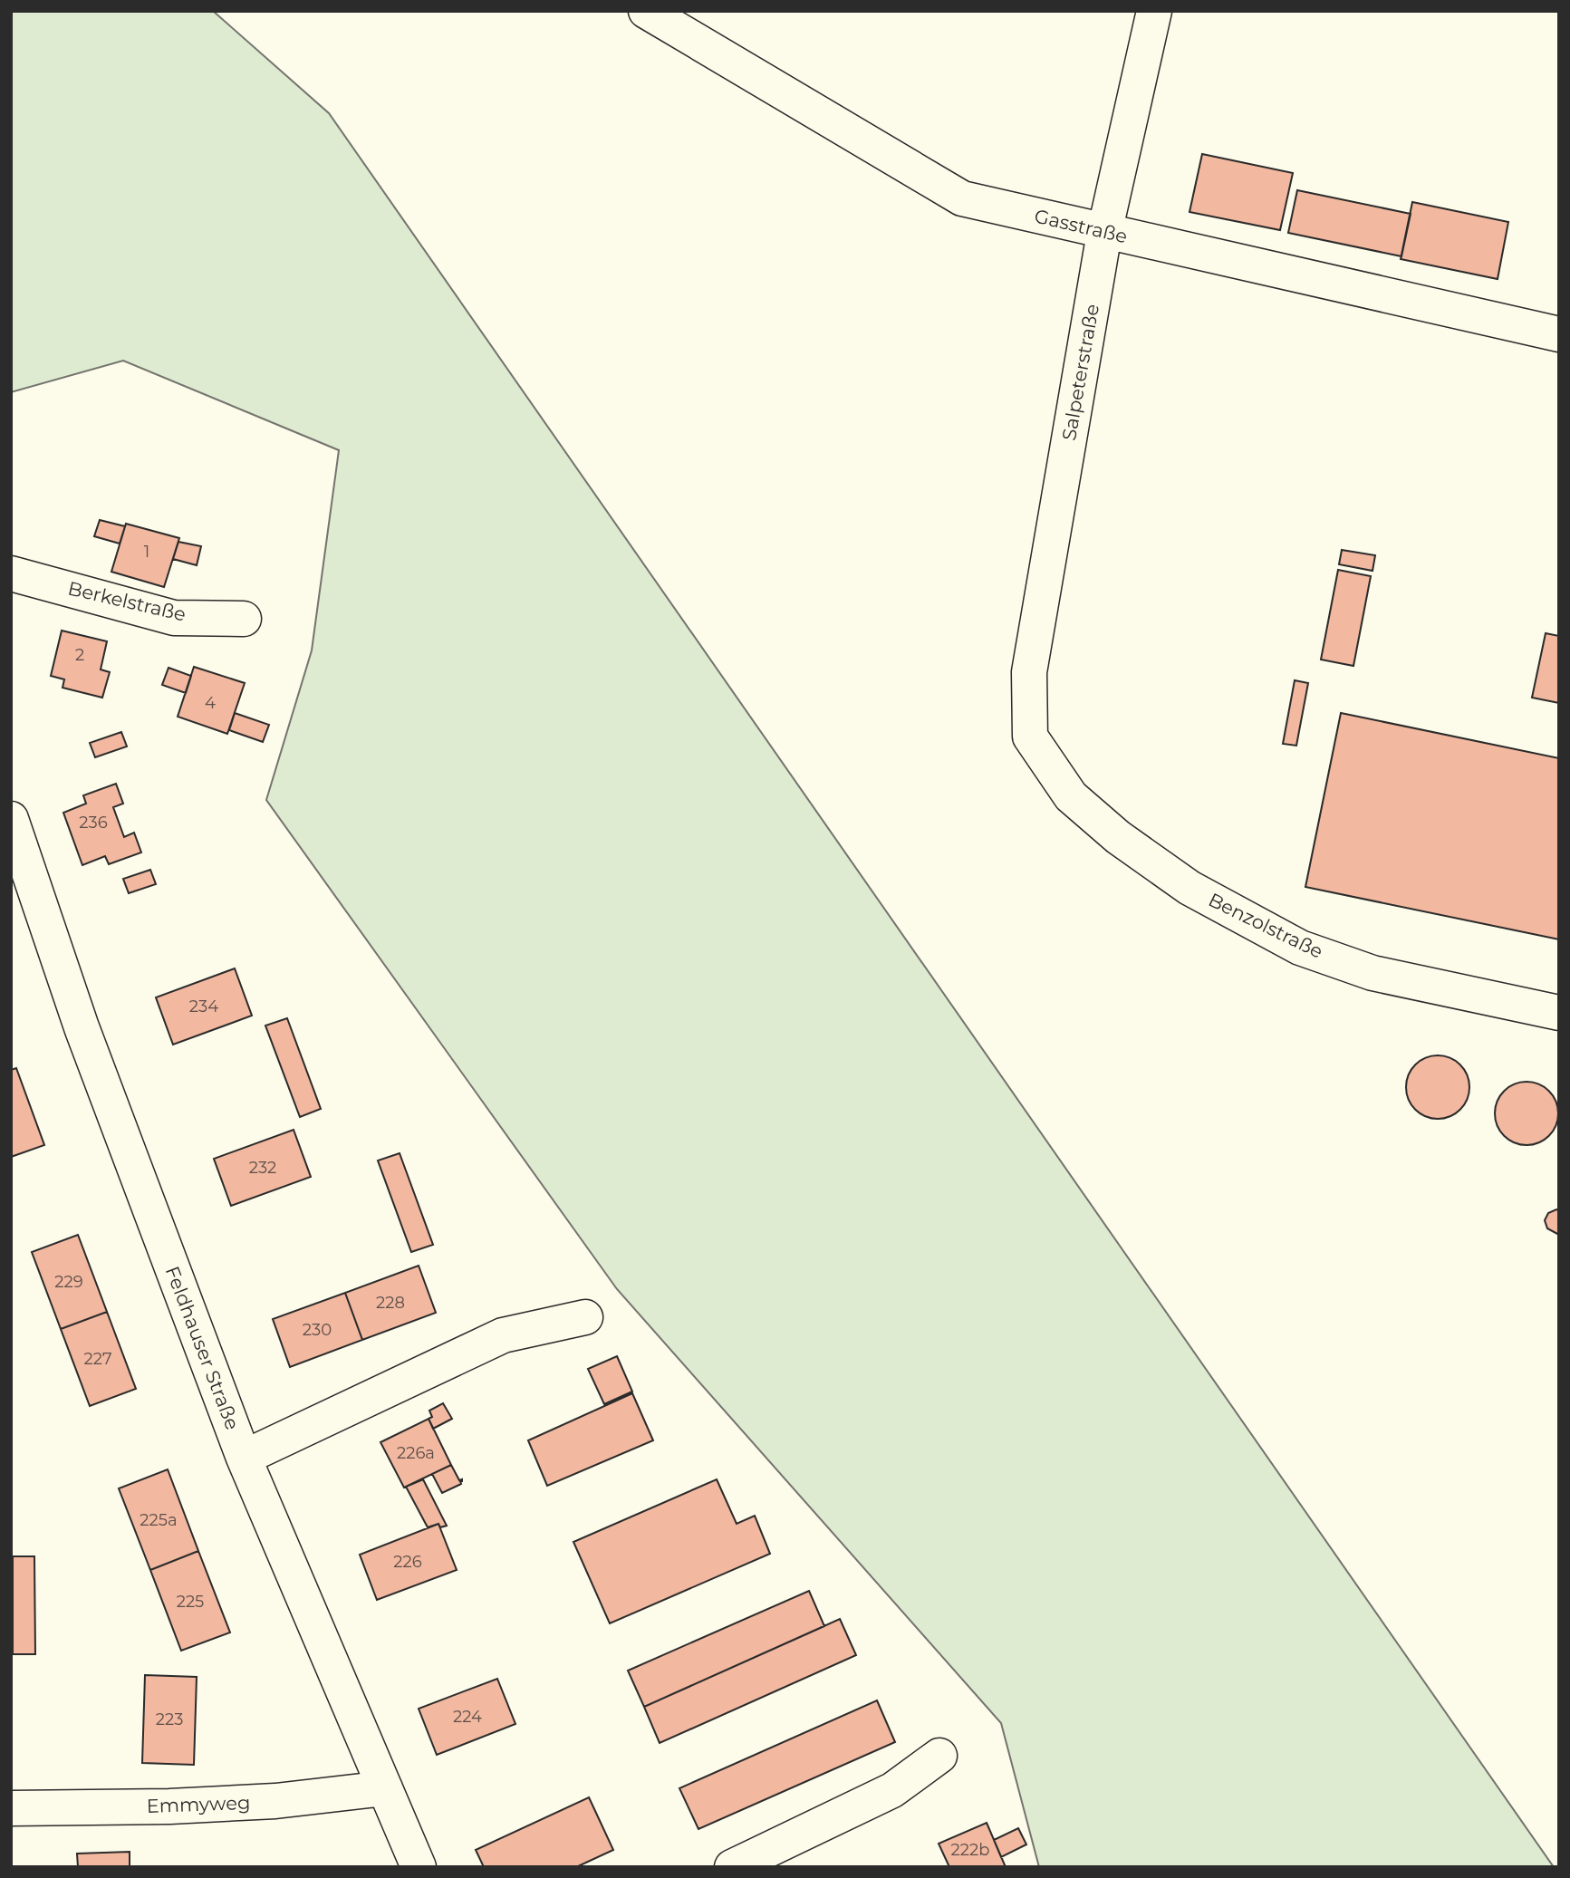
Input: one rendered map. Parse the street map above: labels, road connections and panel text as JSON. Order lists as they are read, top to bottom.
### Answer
{
  "streets": {
    "street": [
      "Gasstraße",
      "Salpeterstraße",
      "Berkelstraße",
      "Benzolstraße",
      "Feldhauser Straße",
      "Emmyweg"
    ]
  },
  "crossings": [
    ["Gasstraße", "Salpeterstraße"],
    ["Salpeterstraße", "Benzolstraße"],
    ["Feldhauser Straße", "Emmyweg"]
  ],
  "house_numbers": [
    "1",
    "2",
    "4",
    "236",
    "234",
    "232",
    "229",
    "228",
    "230",
    "227",
    "226a",
    "225a",
    "226",
    "225",
    "224",
    "223",
    "222b"
  ]
}
